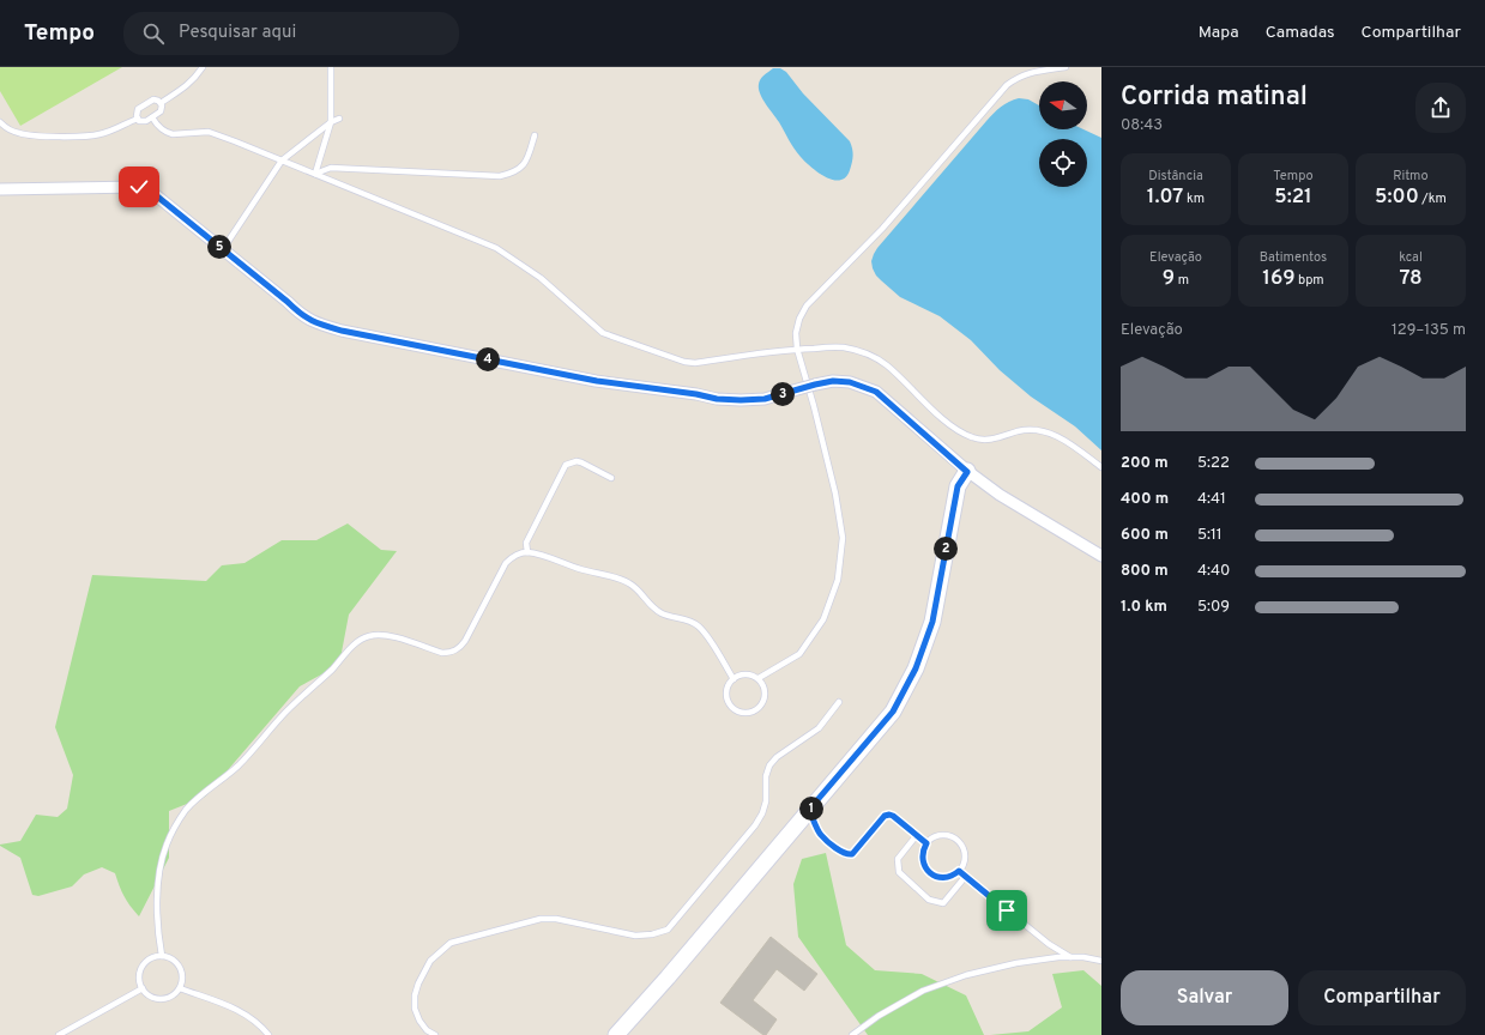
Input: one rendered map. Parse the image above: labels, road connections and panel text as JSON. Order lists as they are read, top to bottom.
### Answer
{
  "north": "left",
  "page": {
    "header": "Tempo",
    "search": "Pesquisar aqui",
    "nav": ["Mapa", "Camadas", "Compartilhar"],
    "heading": ["Corrida matinal", "08:43"],
    "stats": [
      ["Distância", "1.07 km"],
      ["Tempo", "5:21"],
      ["Ritmo", "5:00 /km"],
      ["Elevação", "9 m"],
      ["Batimentos", "169 bpm"],
      ["kcal", "78"]
    ],
    "pins": [
      "5",
      "4",
      "3",
      "2",
      "1"
    ],
    "chart": ["Elevação", "129–135 m"],
    "list": [
      {
        "name": "200 m",
        "note": "5:22"
      },
      {
        "name": "400 m",
        "note": "4:41"
      },
      {
        "name": "600 m",
        "note": "5:11"
      },
      {
        "name": "800 m",
        "note": "4:40"
      },
      {
        "name": "1.0 km",
        "note": "5:09"
      }
    ],
    "buttons": ["Salvar", "Compartilhar"]
  }
}
